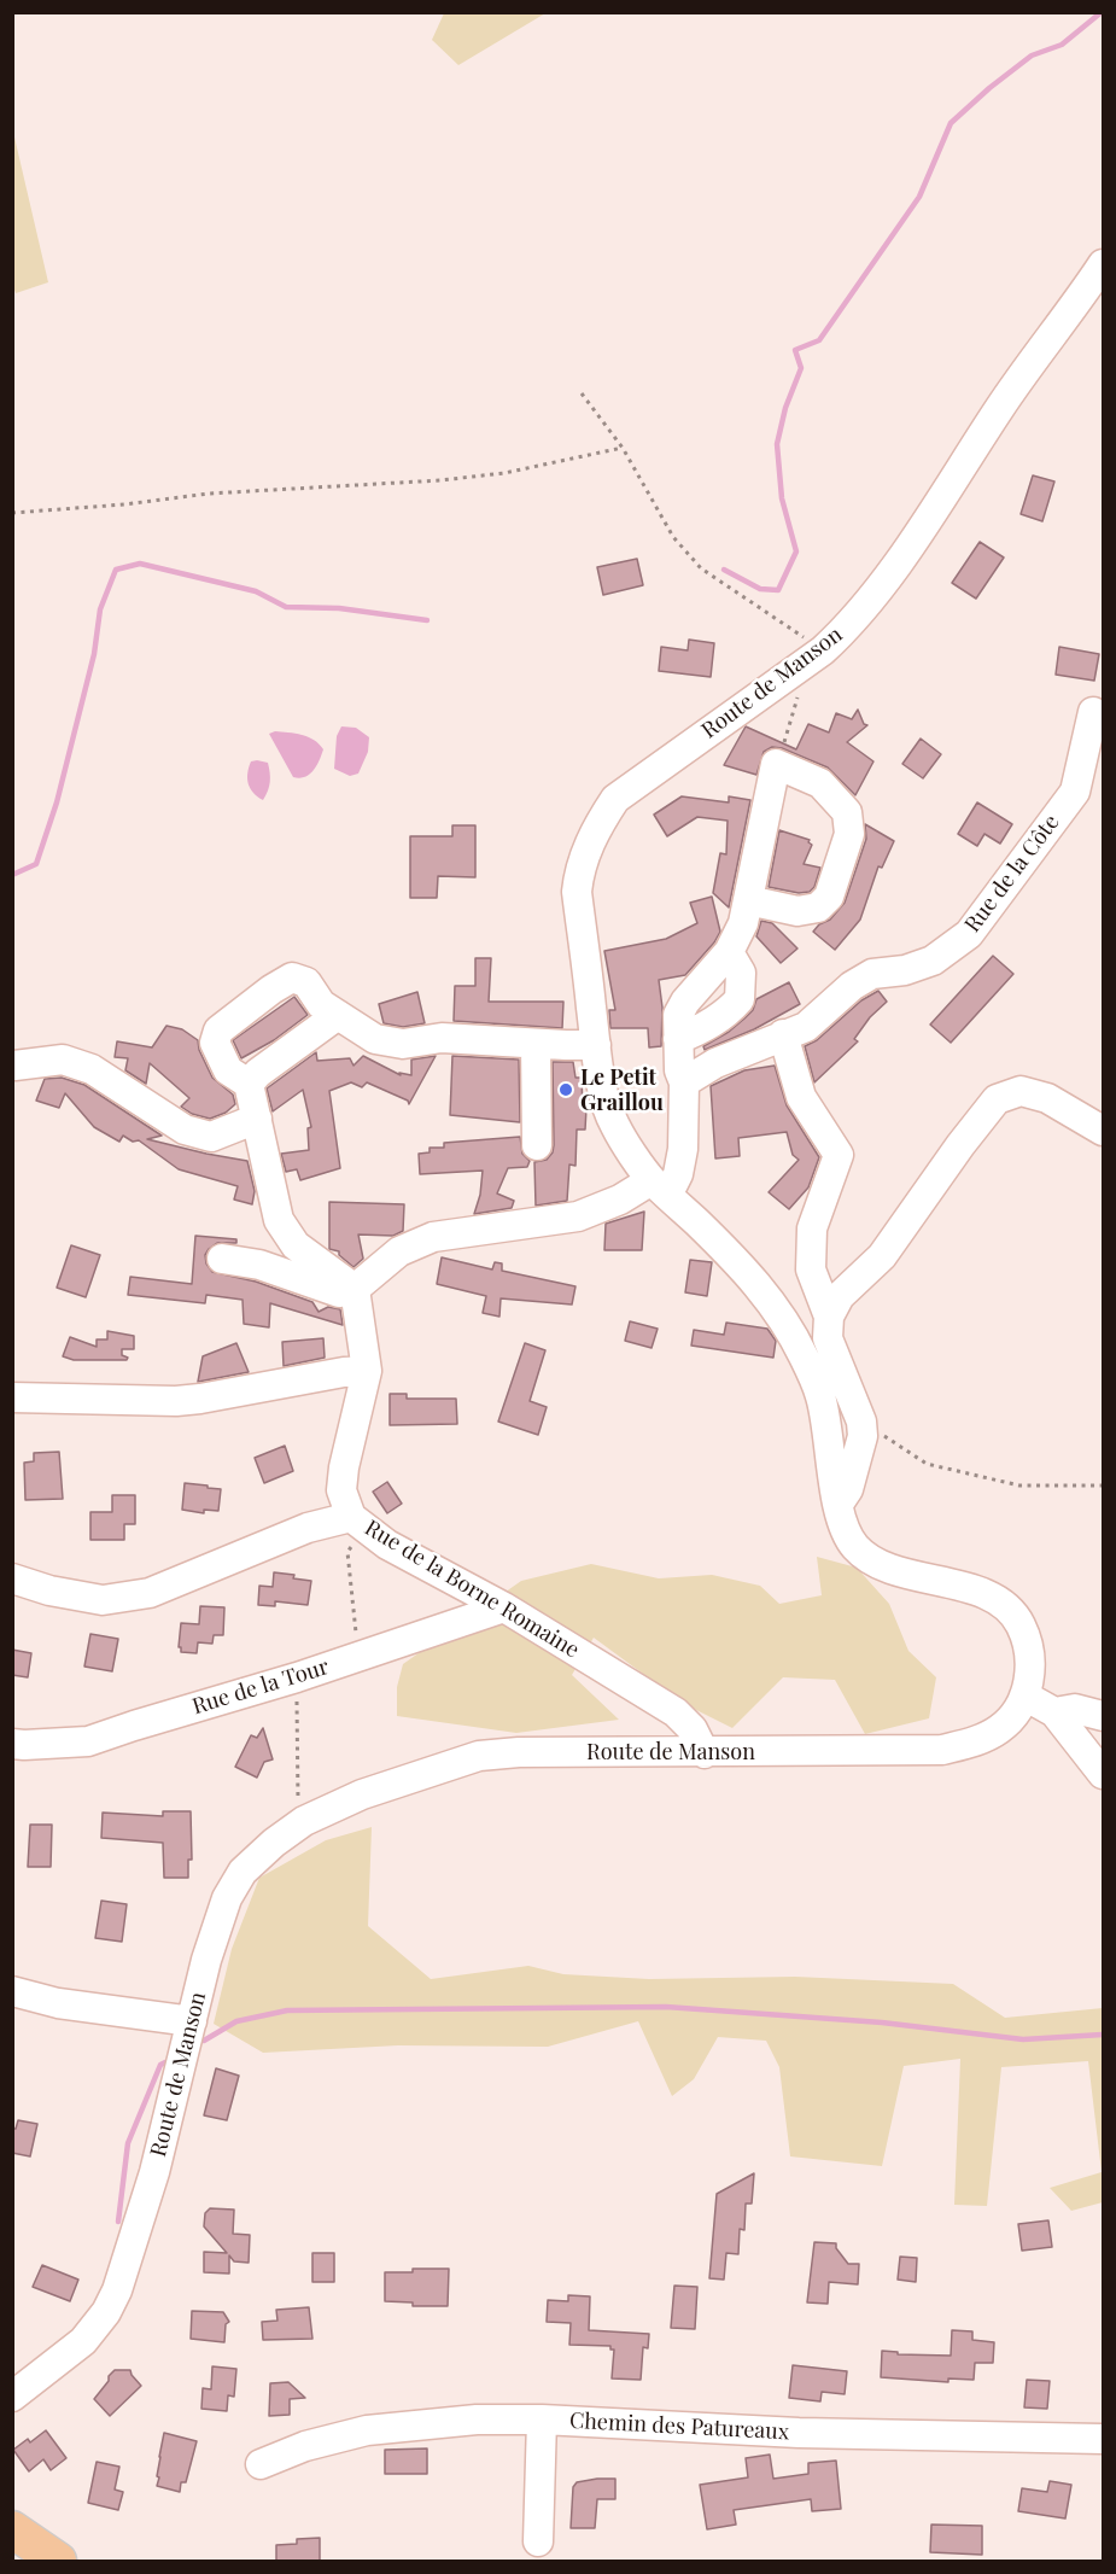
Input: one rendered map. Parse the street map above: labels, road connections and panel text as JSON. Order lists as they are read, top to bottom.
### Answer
{
  "streets": {
    "street": [
      "Route de Manson",
      "Rue de la Côte",
      "Rue de la Borne Romaine",
      "Rue de la Tour",
      "Chemin des Patureaux"
    ]
  },
  "crossings": [
    ["Route de Manson", "Rue de la Borne Romaine"],
    ["Rue de la Borne Romaine", "Rue de la Tour"]
  ],
  "places": ["Le Petit Graillou"]
}
